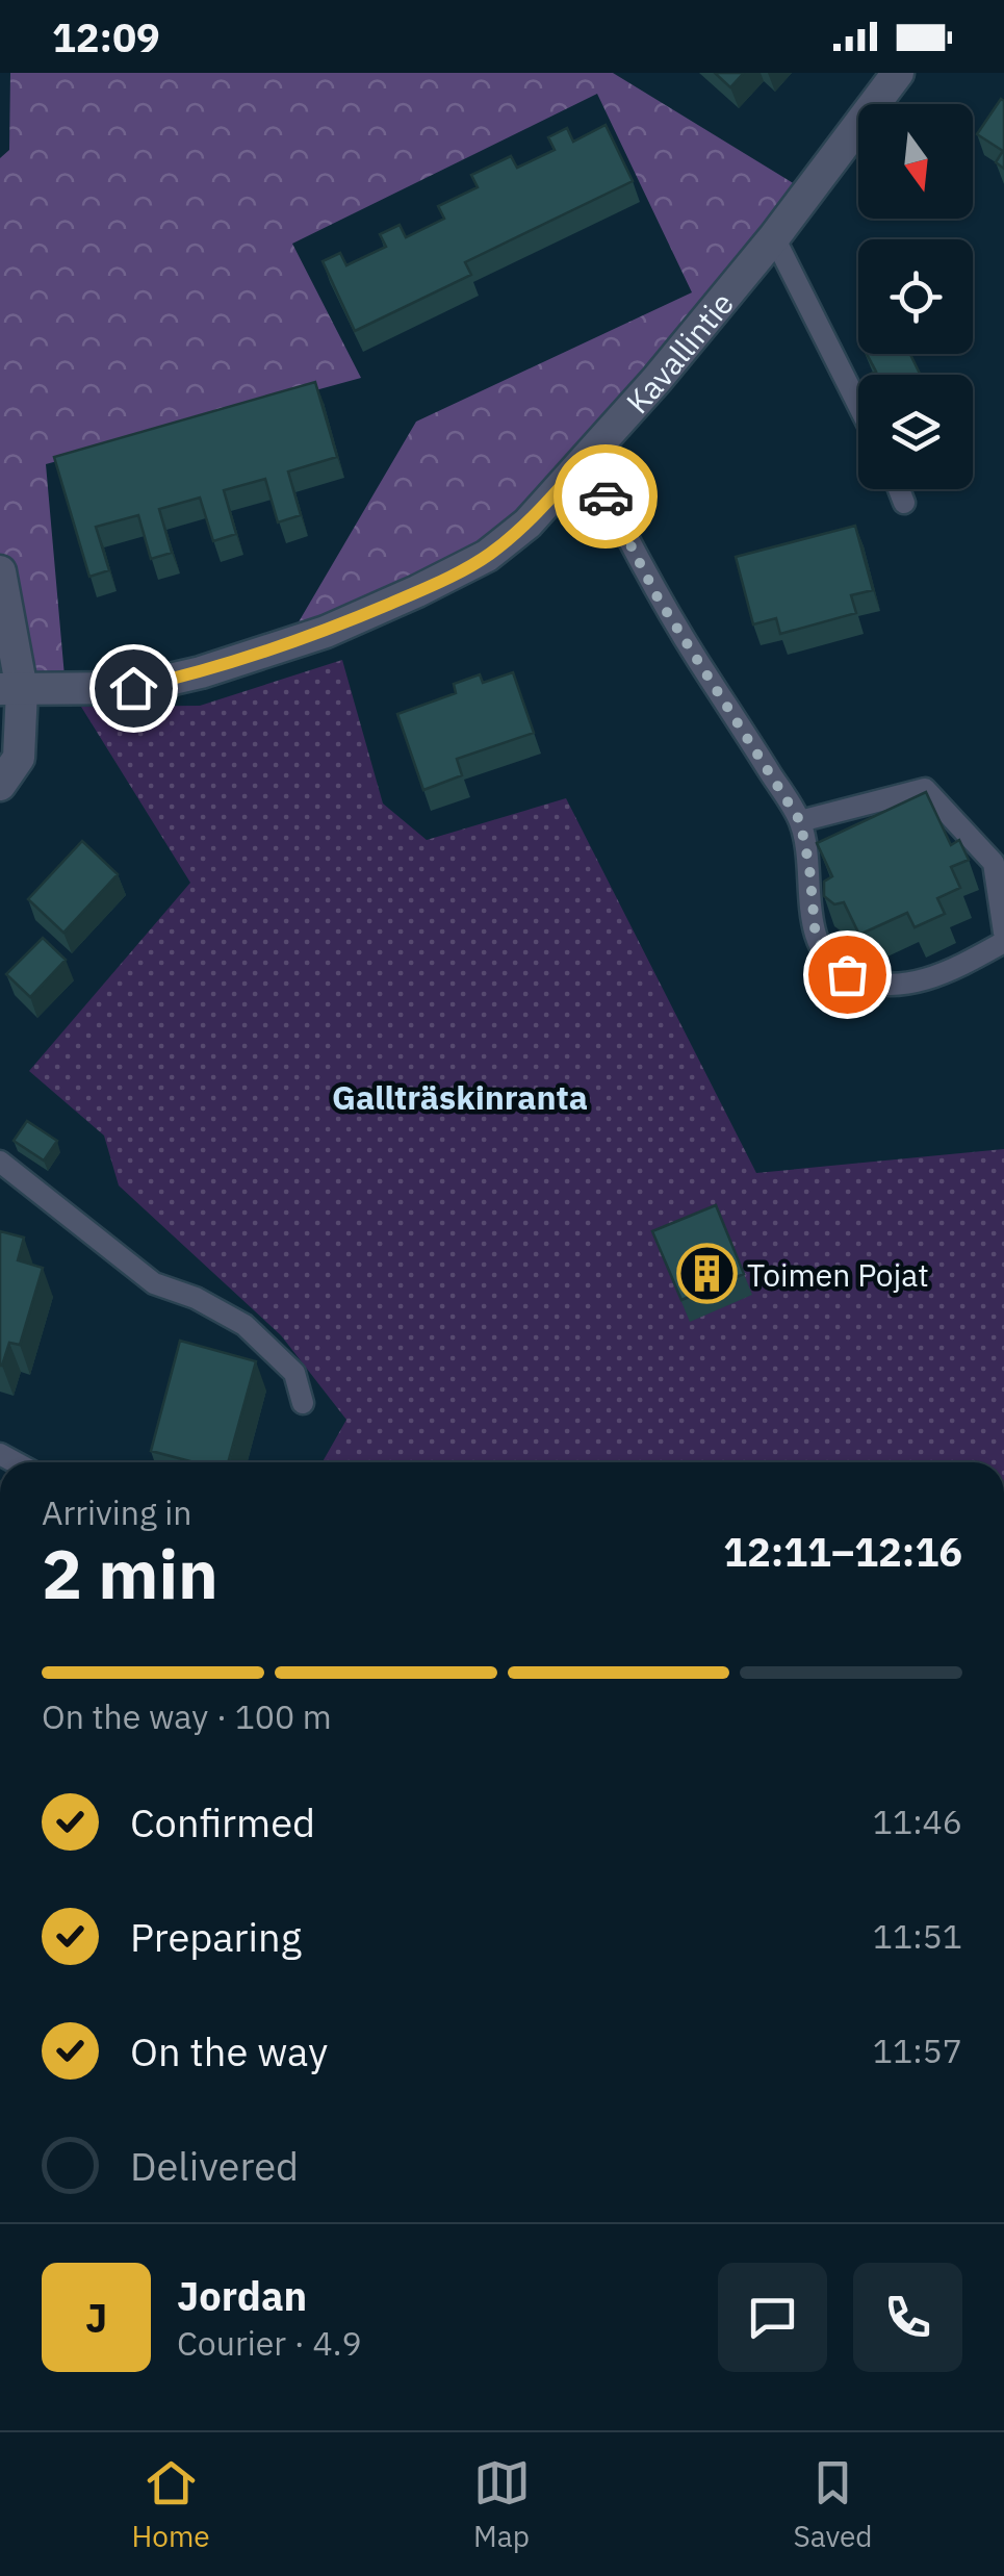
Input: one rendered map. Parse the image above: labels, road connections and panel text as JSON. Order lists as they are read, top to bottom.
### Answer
{
  "streets": {
    "street": ["Kavallintie"]
  },
  "districts": ["Gallträskinranta"],
  "places": {
    "building": ["Toimen Pojat"]
  },
  "north": "bottom",
  "page": {
    "status": "12:09",
    "heading": ["2 min", "Arriving in", "12:11–12:16"],
    "panel": ["Jordan", "Courier · 4.9"],
    "bar": "On the way · 100 m",
    "list": [
      ["Confirmed", "11:46"],
      ["Preparing", "11:51"],
      ["On the way", "11:57"],
      "Delivered"
    ],
    "round": "J",
    "tabs": ["Home", "Map", "Saved"]
  }
}
